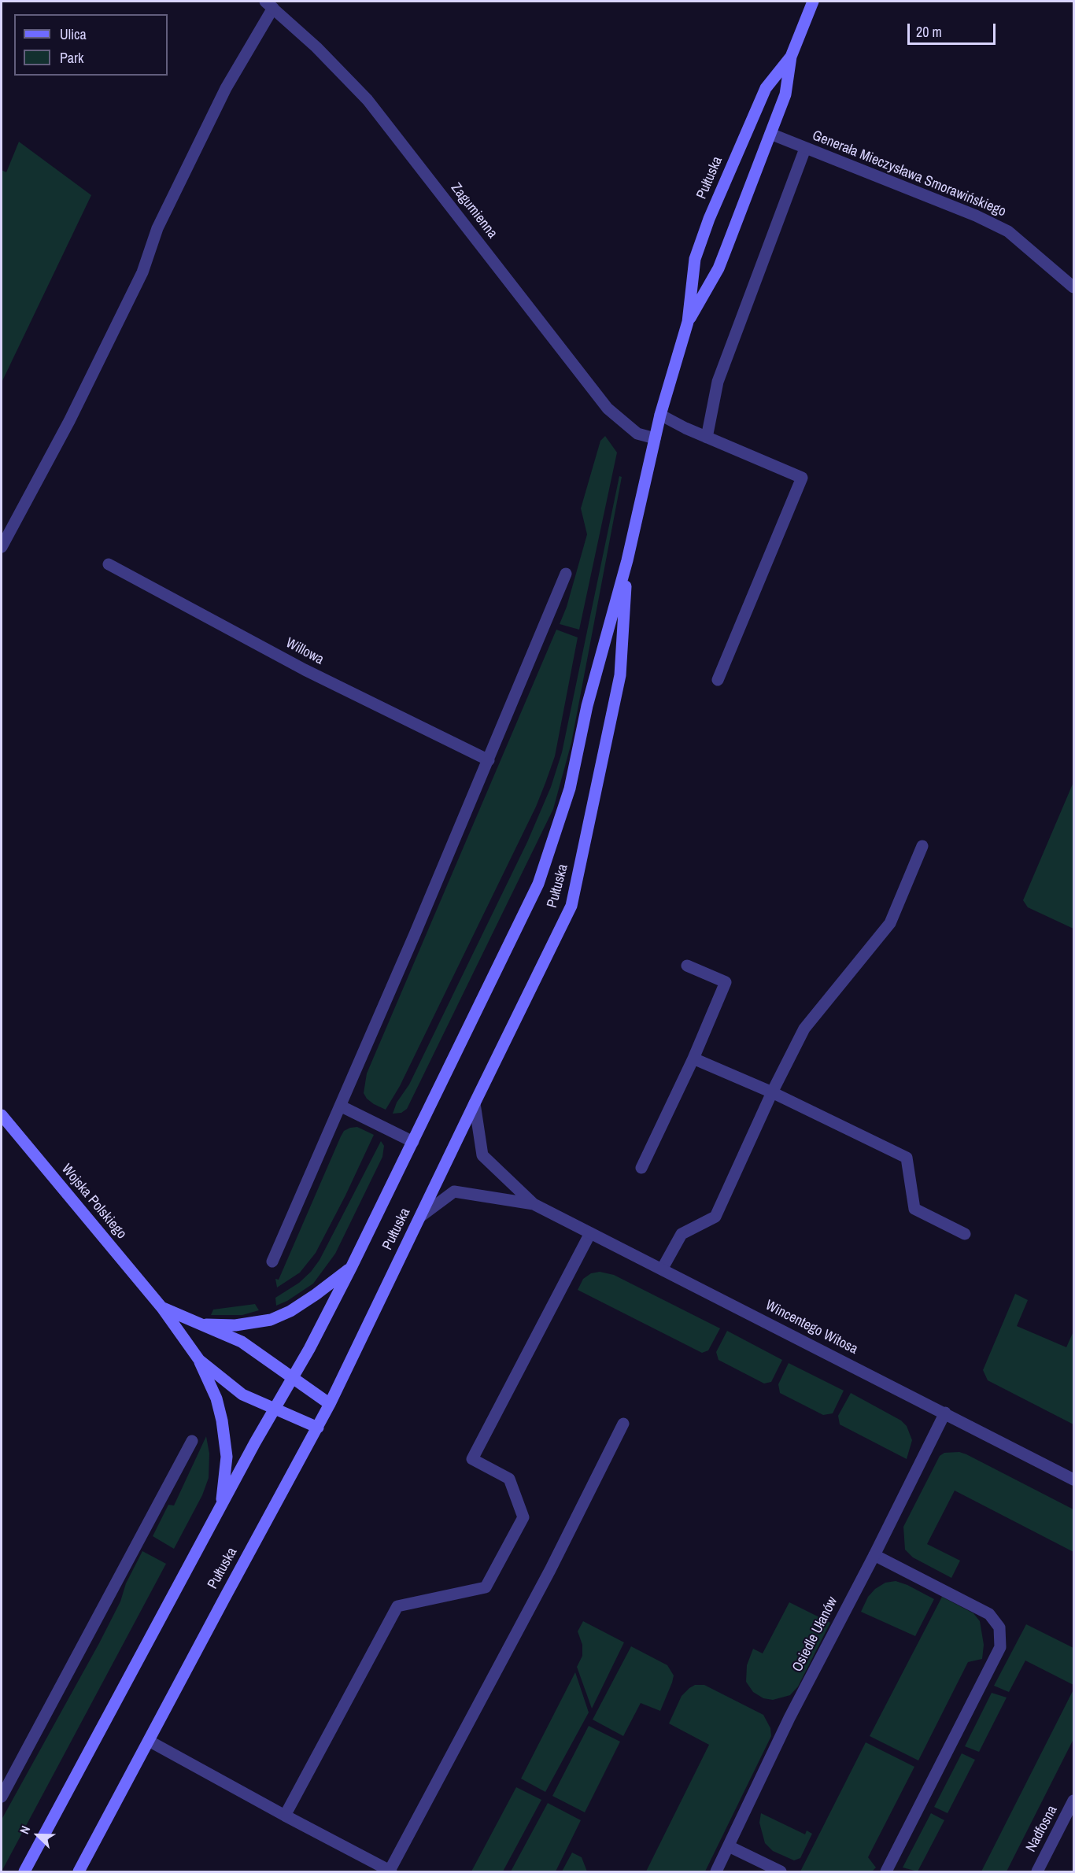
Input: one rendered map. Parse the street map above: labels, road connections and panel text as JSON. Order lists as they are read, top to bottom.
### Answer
{
  "streets": {
    "main road": ["Pułtuska", "Wojska Polskiego"],
    "street": [
      "Generała Mieczysława Smorawińskiego",
      "Zagumienna",
      "Willowa",
      "Wincentego Witosa",
      "Osiedle Ułanów",
      "Nadfosna"
    ]
  },
  "crossings": [
    ["Generała Mieczysława Smorawińskiego", "Pułtuska"],
    ["Pułtuska", "Zagumienna"],
    ["Pułtuska", "Wojska Polskiego"],
    ["Pułtuska", "Wincentego Witosa"],
    ["Wincentego Witosa", "Osiedle Ułanów"]
  ],
  "legend": ["Ulica", "Park"],
  "scale_bar": "20 m",
  "north": "top left"
}
